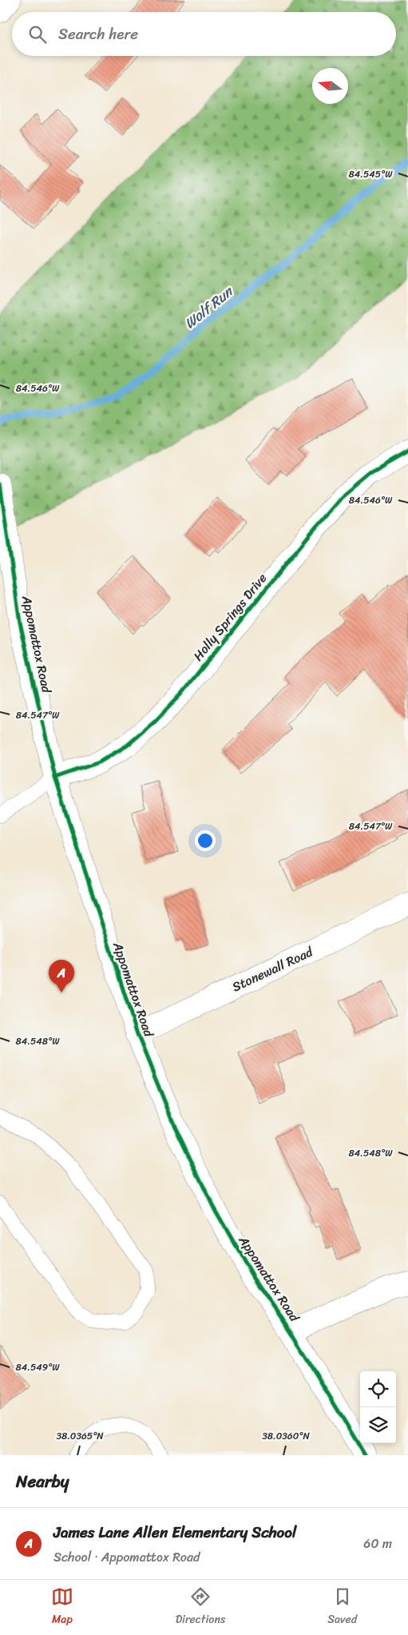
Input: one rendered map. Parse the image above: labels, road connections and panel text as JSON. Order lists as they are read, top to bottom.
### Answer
{
  "streets": {
    "street": ["Holly Springs Drive", "Appomattox Road", "Stonewall Road"]
  },
  "crossings": [
    ["Holly Springs Drive", "Appomattox Road"],
    ["Appomattox Road", "Stonewall Road"]
  ],
  "water": ["Wolf Run"],
  "north": "left",
  "page": {
    "search": "Search here",
    "pins": "A",
    "heading": "Nearby",
    "list": [
      {
        "mark": "A",
        "name": "James Lane Allen Elementary School",
        "note": "School · Appomattox Road",
        "value": "60 m"
      }
    ],
    "nav": ["Map", "Directions", "Saved"]
  },
  "coordinates": [
    "84.545°W",
    "84.546°W",
    "84.547°W",
    "84.548°W",
    "84.549°W",
    "38.0365°N",
    "38.0360°N"
  ]
}
